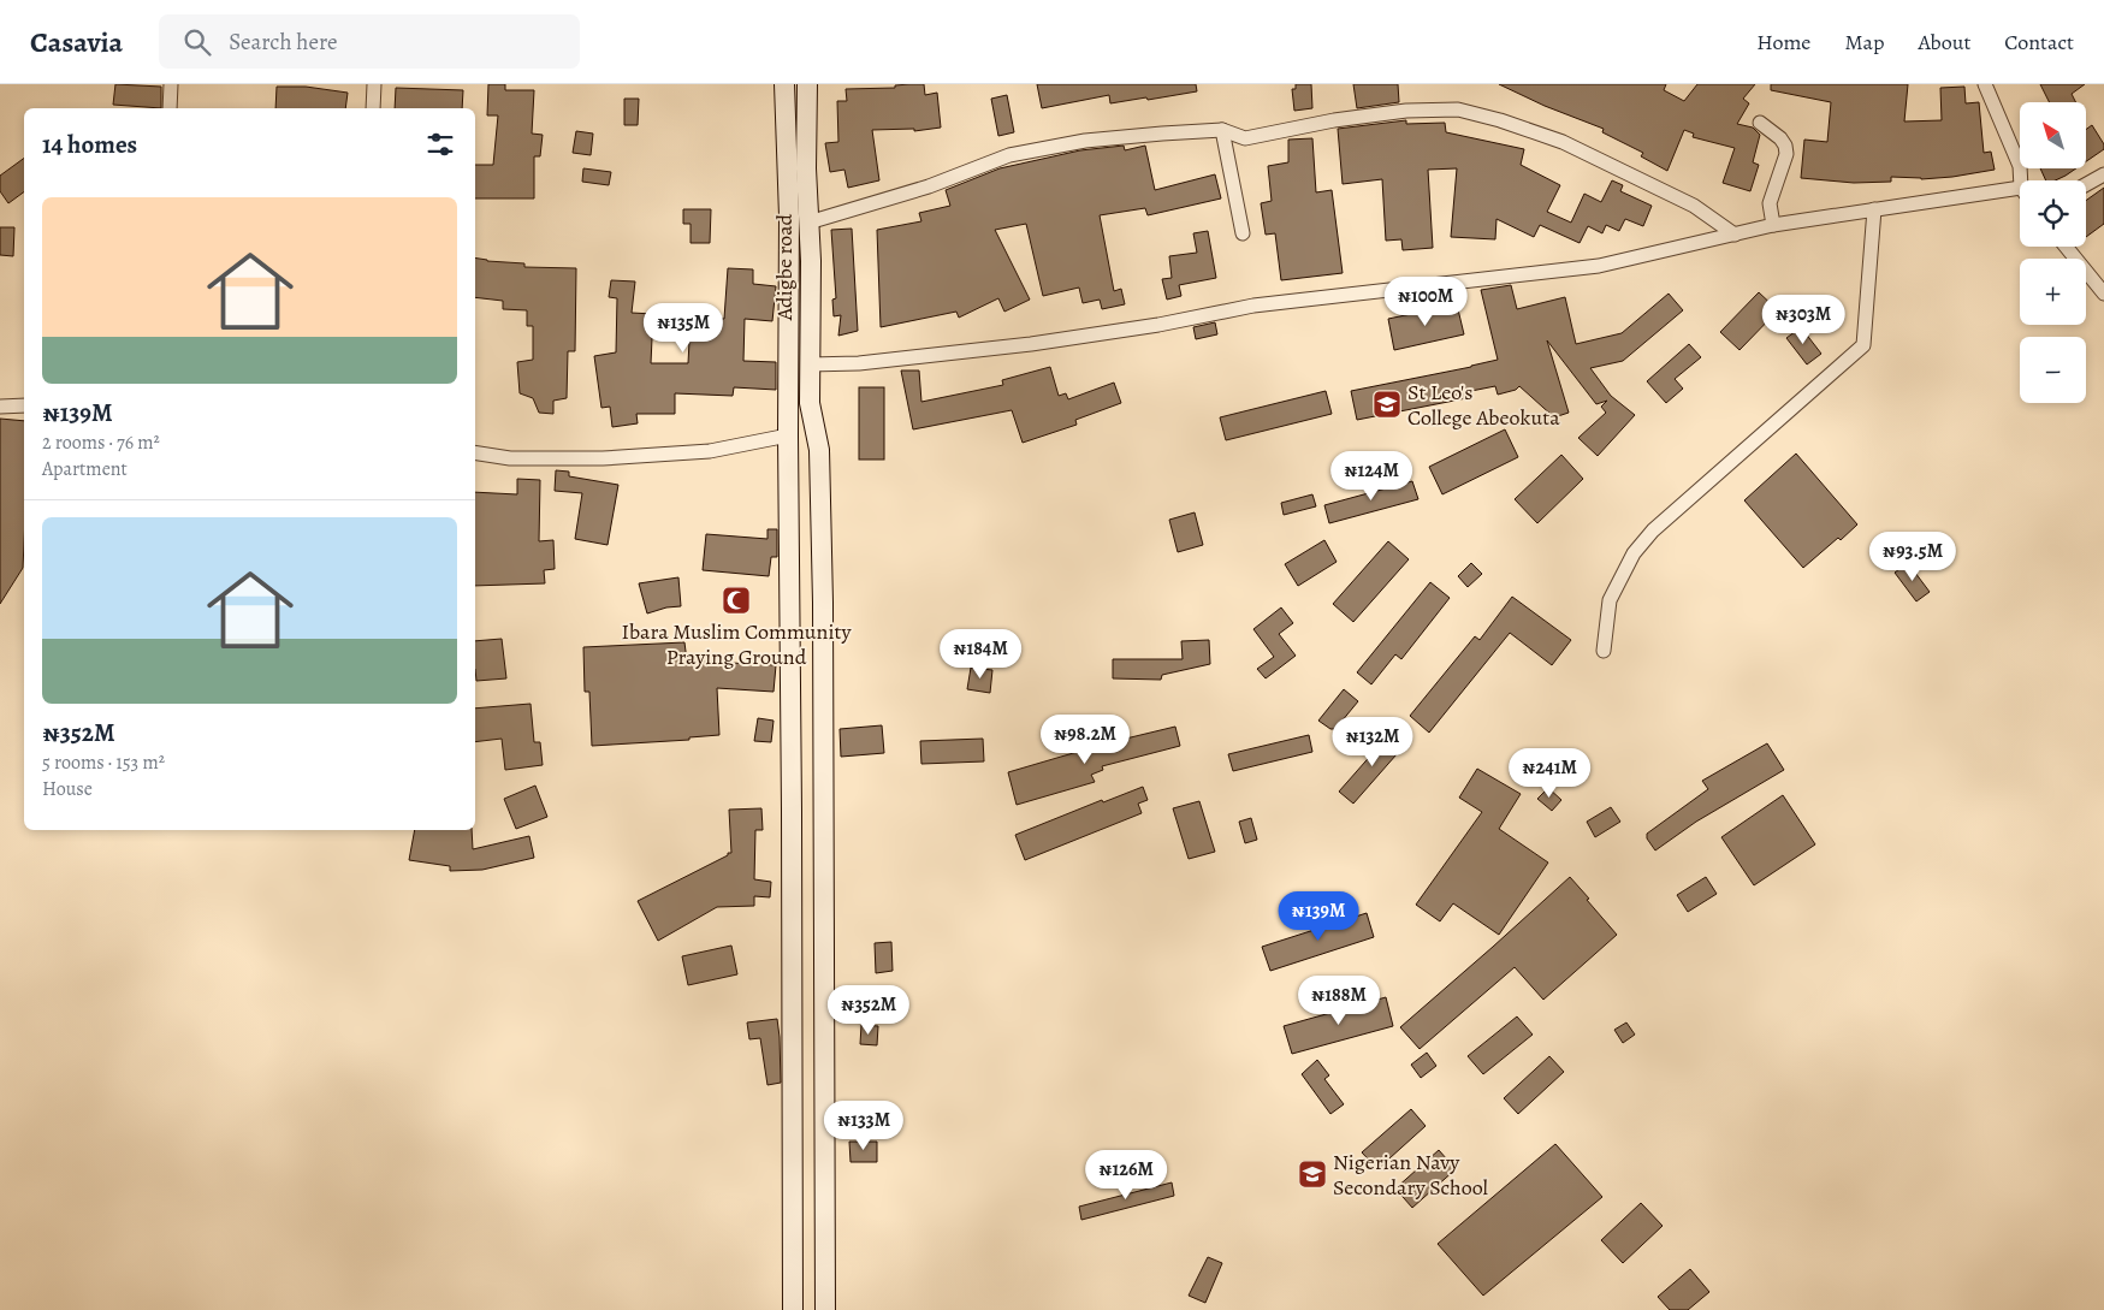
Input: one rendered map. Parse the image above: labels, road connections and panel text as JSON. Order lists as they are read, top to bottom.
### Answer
{
  "streets": {
    "main road": ["Adigbe road"]
  },
  "places": {
    "school or university": ["St Leo's College Abeokuta", "Nigerian Navy Secondary School"],
    "mosque": ["Ibara Muslim Community Praying Ground"]
  },
  "north": "top left",
  "page": {
    "header": "Casavia",
    "search": "Search here",
    "nav": [
      "Home",
      "Map",
      "About",
      "Contact"
    ],
    "map_buttons": ["+", "−"],
    "heading": "14 homes",
    "list": [
      {
        "name": "₦139M",
        "note": "2 rooms · 76 m² · Apartment"
      },
      {
        "name": "₦352M",
        "note": "5 rooms · 153 m² · House"
      }
    ],
    "price": [
      "₦100M",
      "₦303M",
      "₦135M",
      "₦124M",
      "₦93.5M",
      "₦184M",
      "₦98.2M",
      "₦132M",
      "₦241M",
      "₦139M",
      "₦188M",
      "₦352M",
      "₦133M",
      "₦126M"
    ]
  }
}
